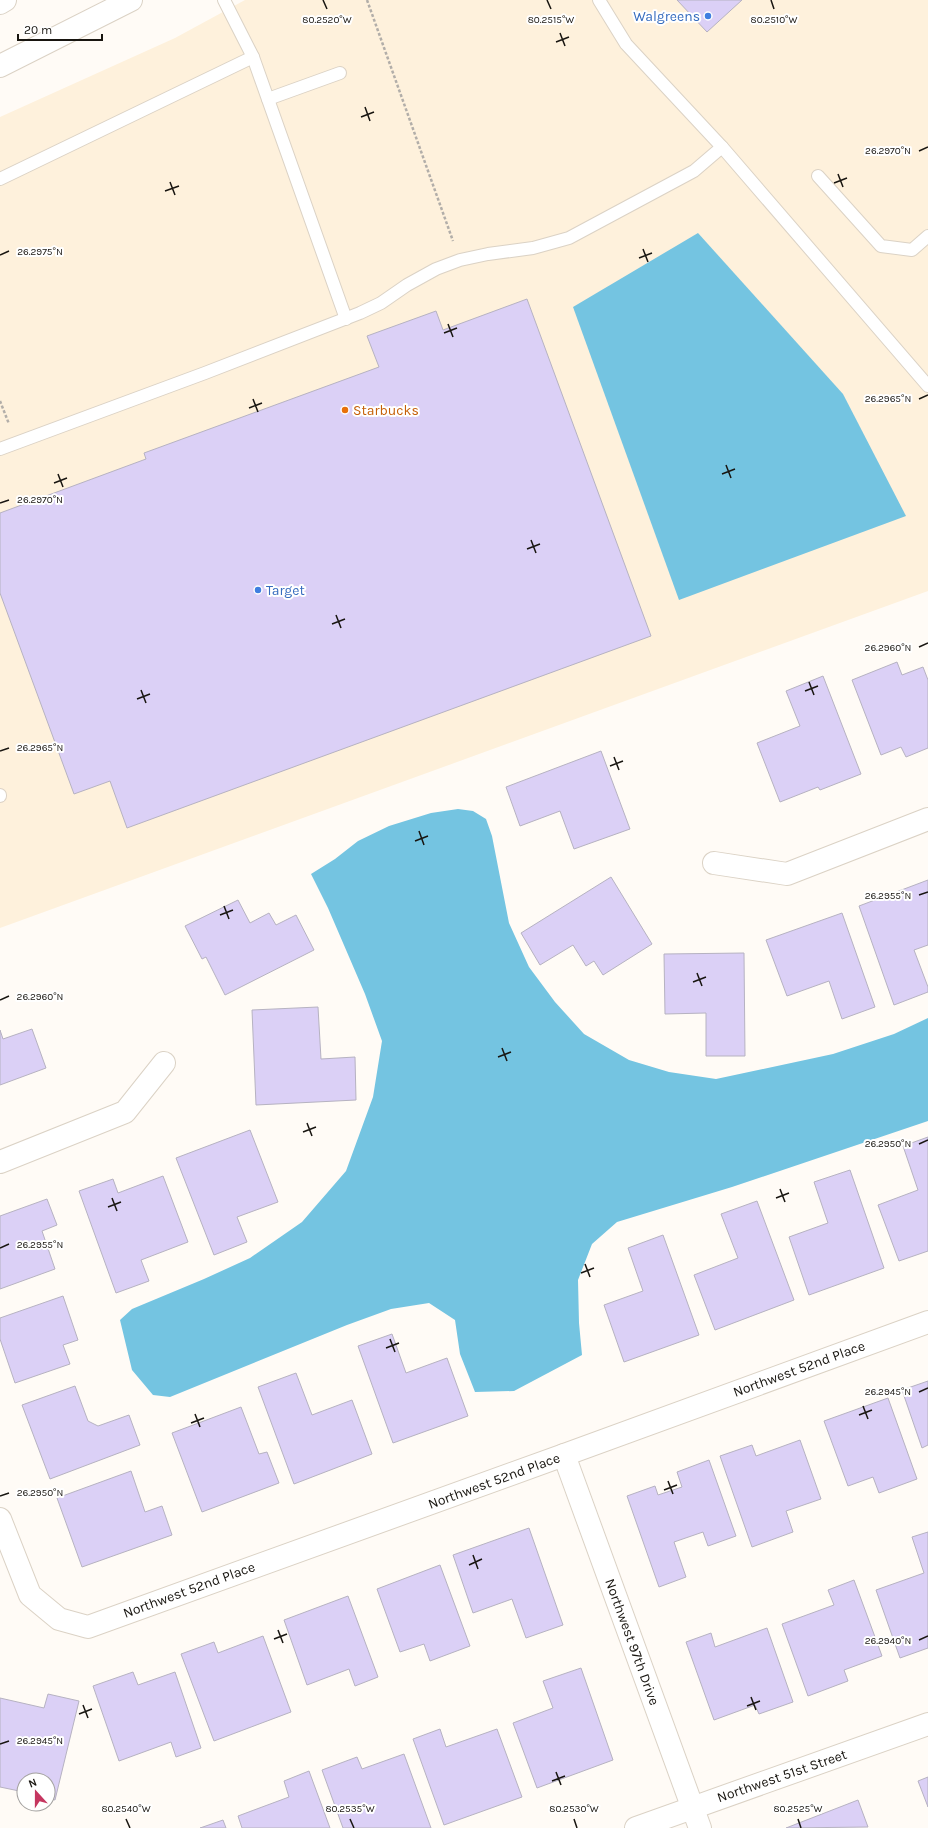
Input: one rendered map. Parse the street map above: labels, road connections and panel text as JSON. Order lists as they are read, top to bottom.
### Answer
{
  "streets": {
    "street": ["Northwest 52nd Place", "Northwest 97th Drive", "Northwest 51st Street"]
  },
  "crossings": [
    ["Northwest 52nd Place", "Northwest 97th Drive"],
    ["Northwest 97th Drive", "Northwest 51st Street"]
  ],
  "places": ["Walgreens", "Starbucks", "Target"],
  "scale_bar": "20 m",
  "north": "top",
  "coordinates": [
    "80.2520°W",
    "80.2515°W",
    "80.2510°W",
    "26.2970°N",
    "26.2975°N",
    "26.2965°N",
    "26.2960°N",
    "26.2955°N",
    "26.2950°N",
    "26.2945°N",
    "26.2940°N",
    "80.2540°W",
    "80.2535°W",
    "80.2530°W",
    "80.2525°W"
  ]
}
